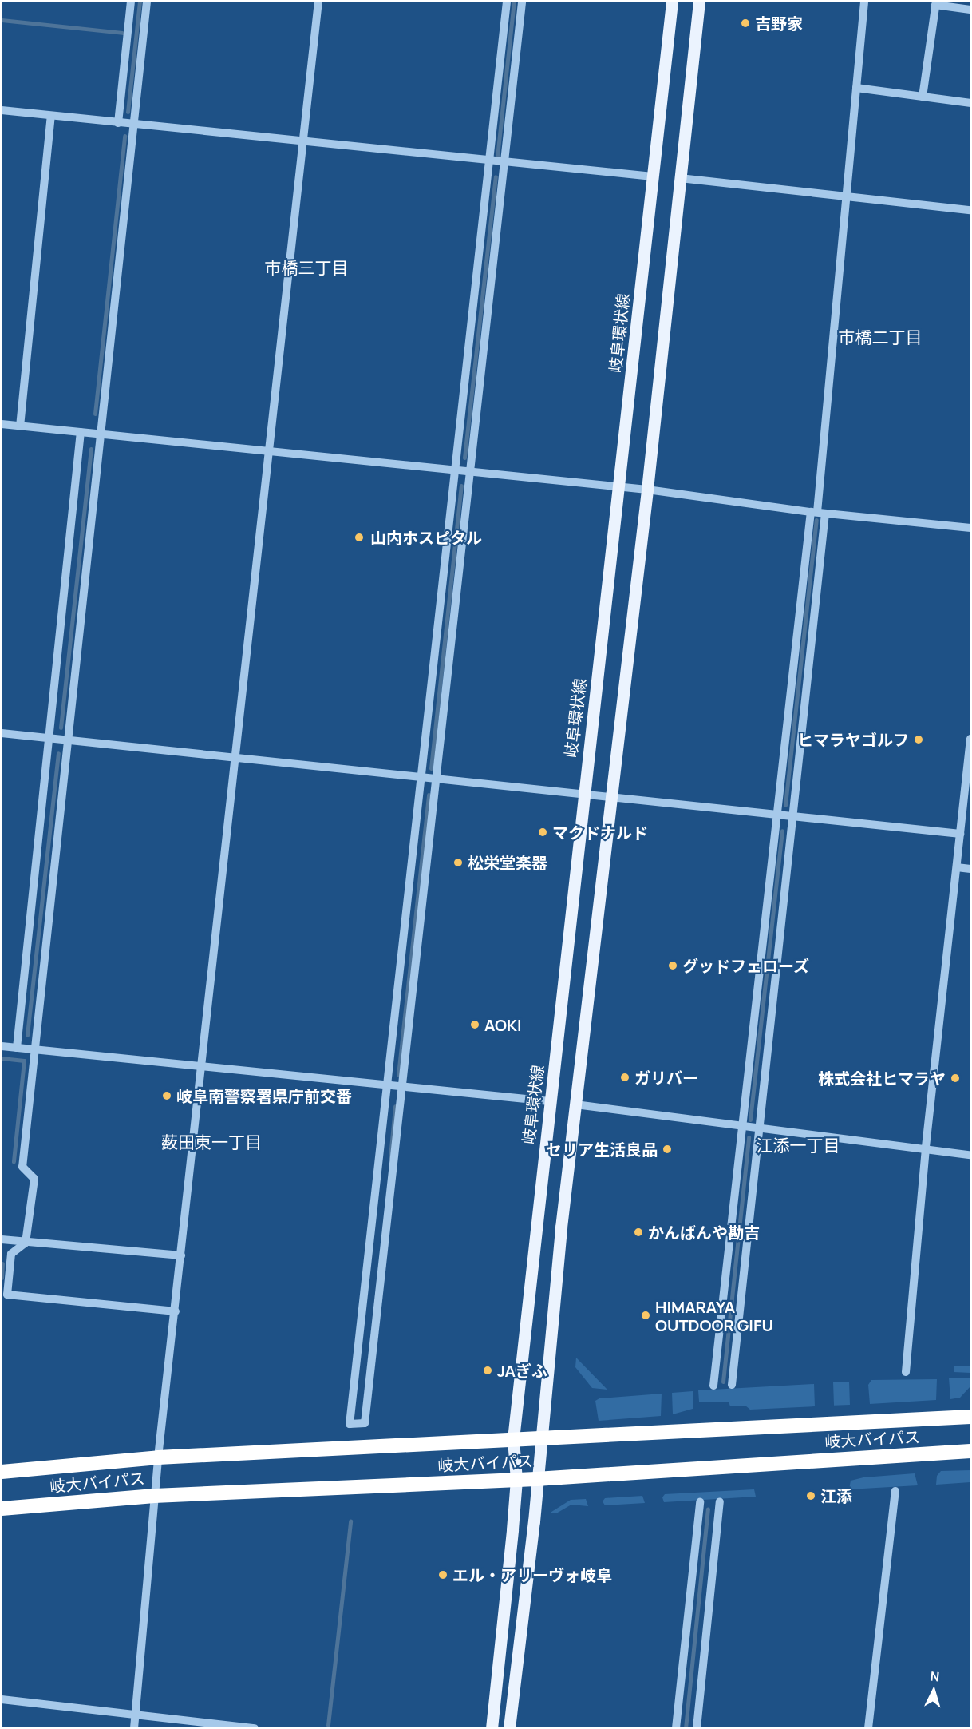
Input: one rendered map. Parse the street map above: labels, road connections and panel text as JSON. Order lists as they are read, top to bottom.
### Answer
{
  "streets": {
    "highway": ["岐大バイパス"],
    "main road": ["岐阜環状線"]
  },
  "crossings": [
    ["岐阜環状線", "岐大バイパス"]
  ],
  "districts": [
    "市橋三丁目",
    "市橋二丁目",
    "薮田東一丁目",
    "江添一丁目"
  ],
  "places": [
    "吉野家",
    "山内ホスピタル",
    "ヒマラヤゴルフ",
    "マクドナルド",
    "松栄堂楽器",
    "グッドフェローズ",
    "AOKI",
    "ガリバー",
    "株式会社ヒマラヤ",
    "岐阜南警察署県庁前交番",
    "セリア生活良品",
    "かんばんや勘吉",
    "HIMARAYA OUTDOOR GIFU",
    "JAぎふ",
    "江添",
    "エル・アリーヴォ岐阜"
  ],
  "north": "top"
}
